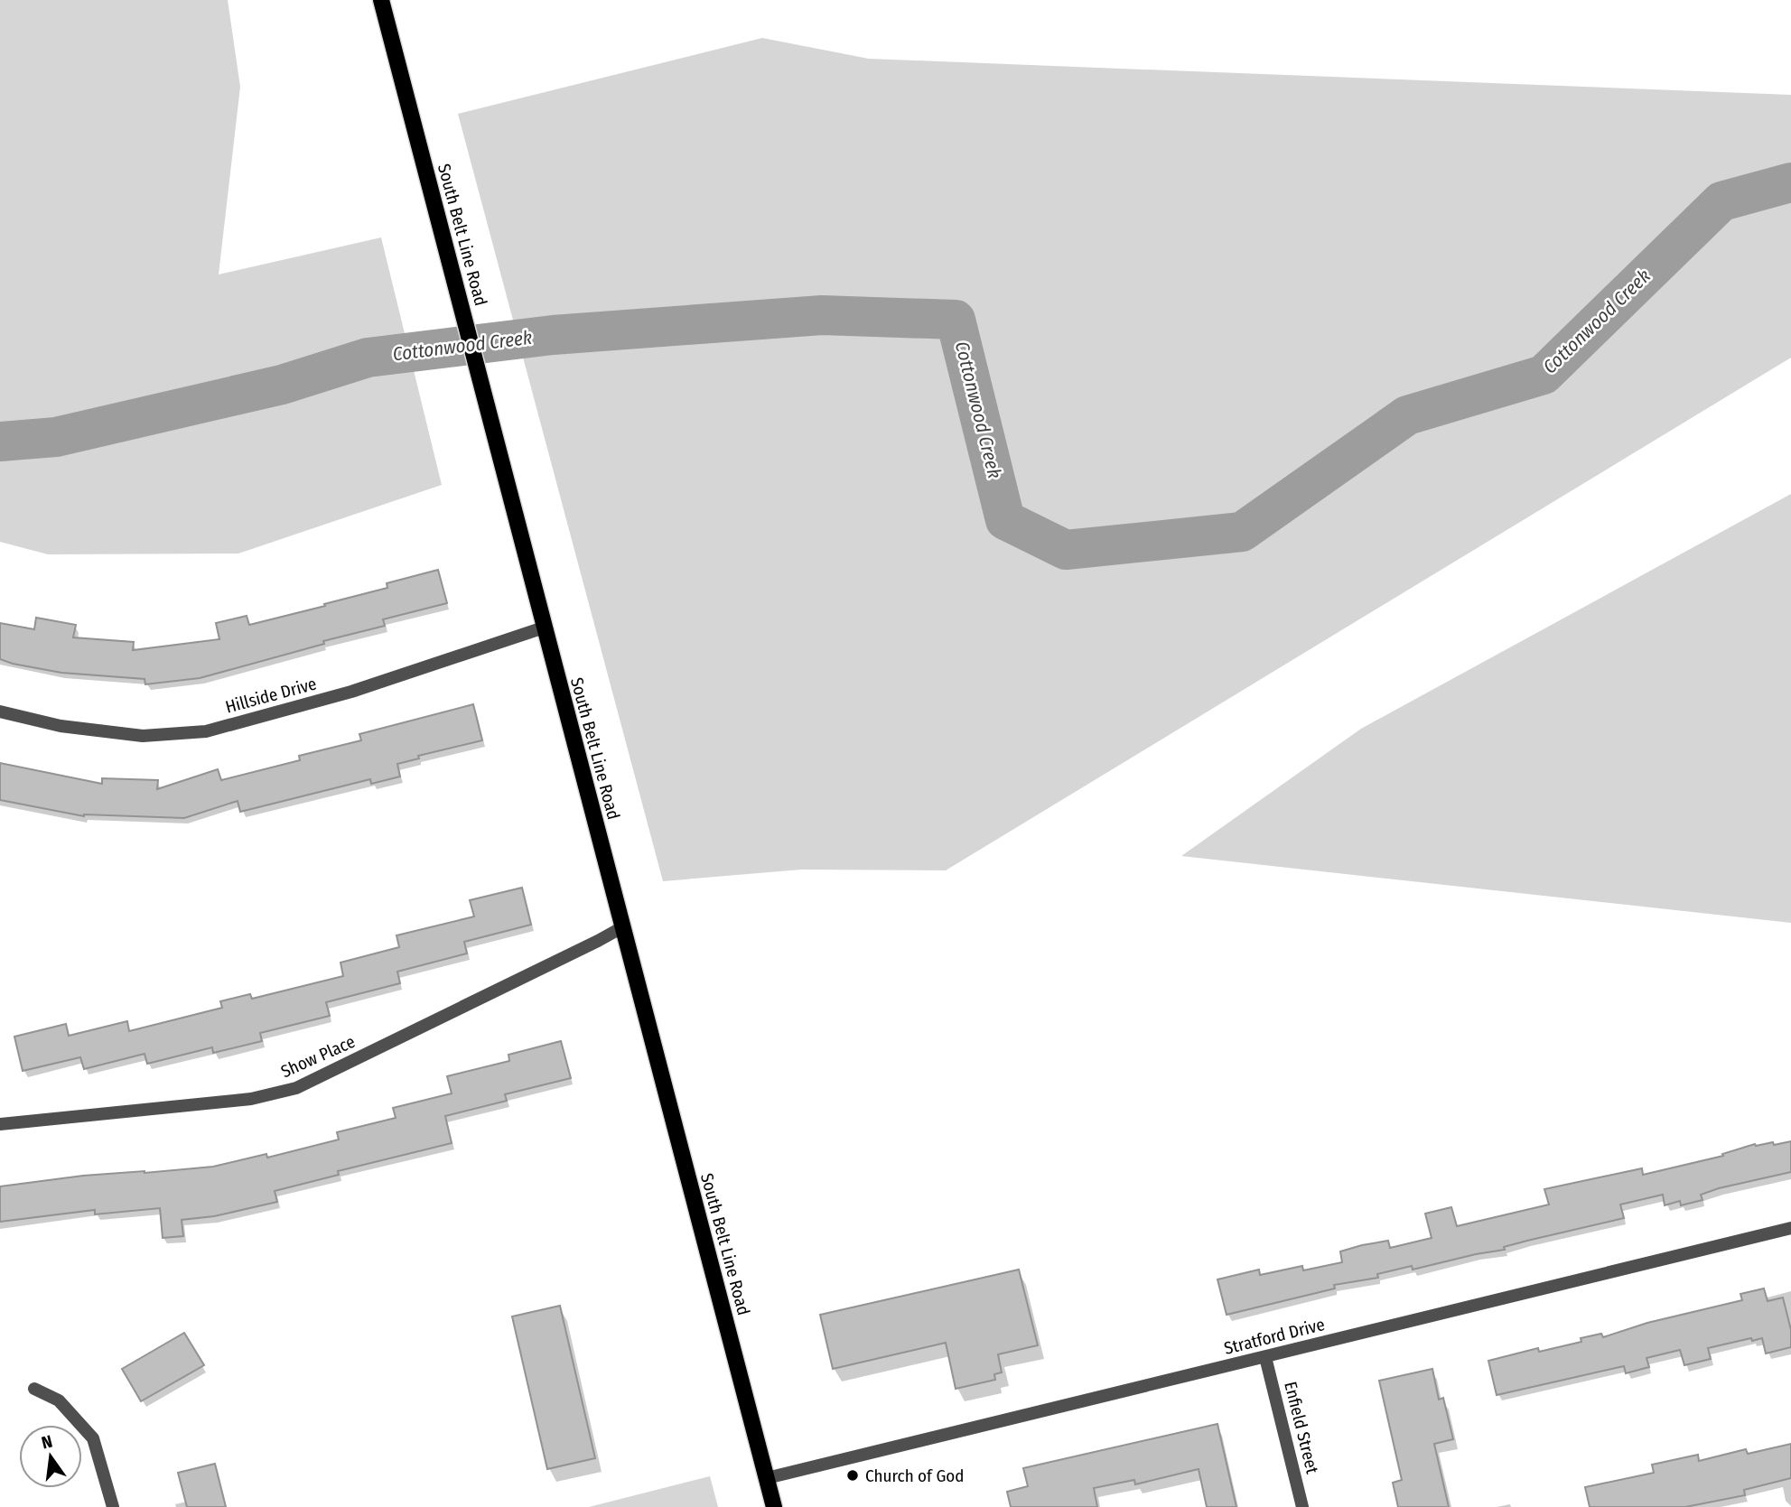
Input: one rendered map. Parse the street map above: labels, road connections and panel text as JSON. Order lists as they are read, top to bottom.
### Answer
{
  "streets": {
    "main road": ["South Belt Line Road"],
    "street": [
      "Hillside Drive",
      "Show Place",
      "Stratford Drive",
      "Enfield Street"
    ]
  },
  "crossings": [
    ["South Belt Line Road", "Hillside Drive"],
    ["South Belt Line Road", "Show Place"],
    ["South Belt Line Road", "Stratford Drive"],
    ["Stratford Drive", "Enfield Street"]
  ],
  "water": ["Cottonwood Creek"],
  "places": ["Church of God"],
  "north": "top"
}
